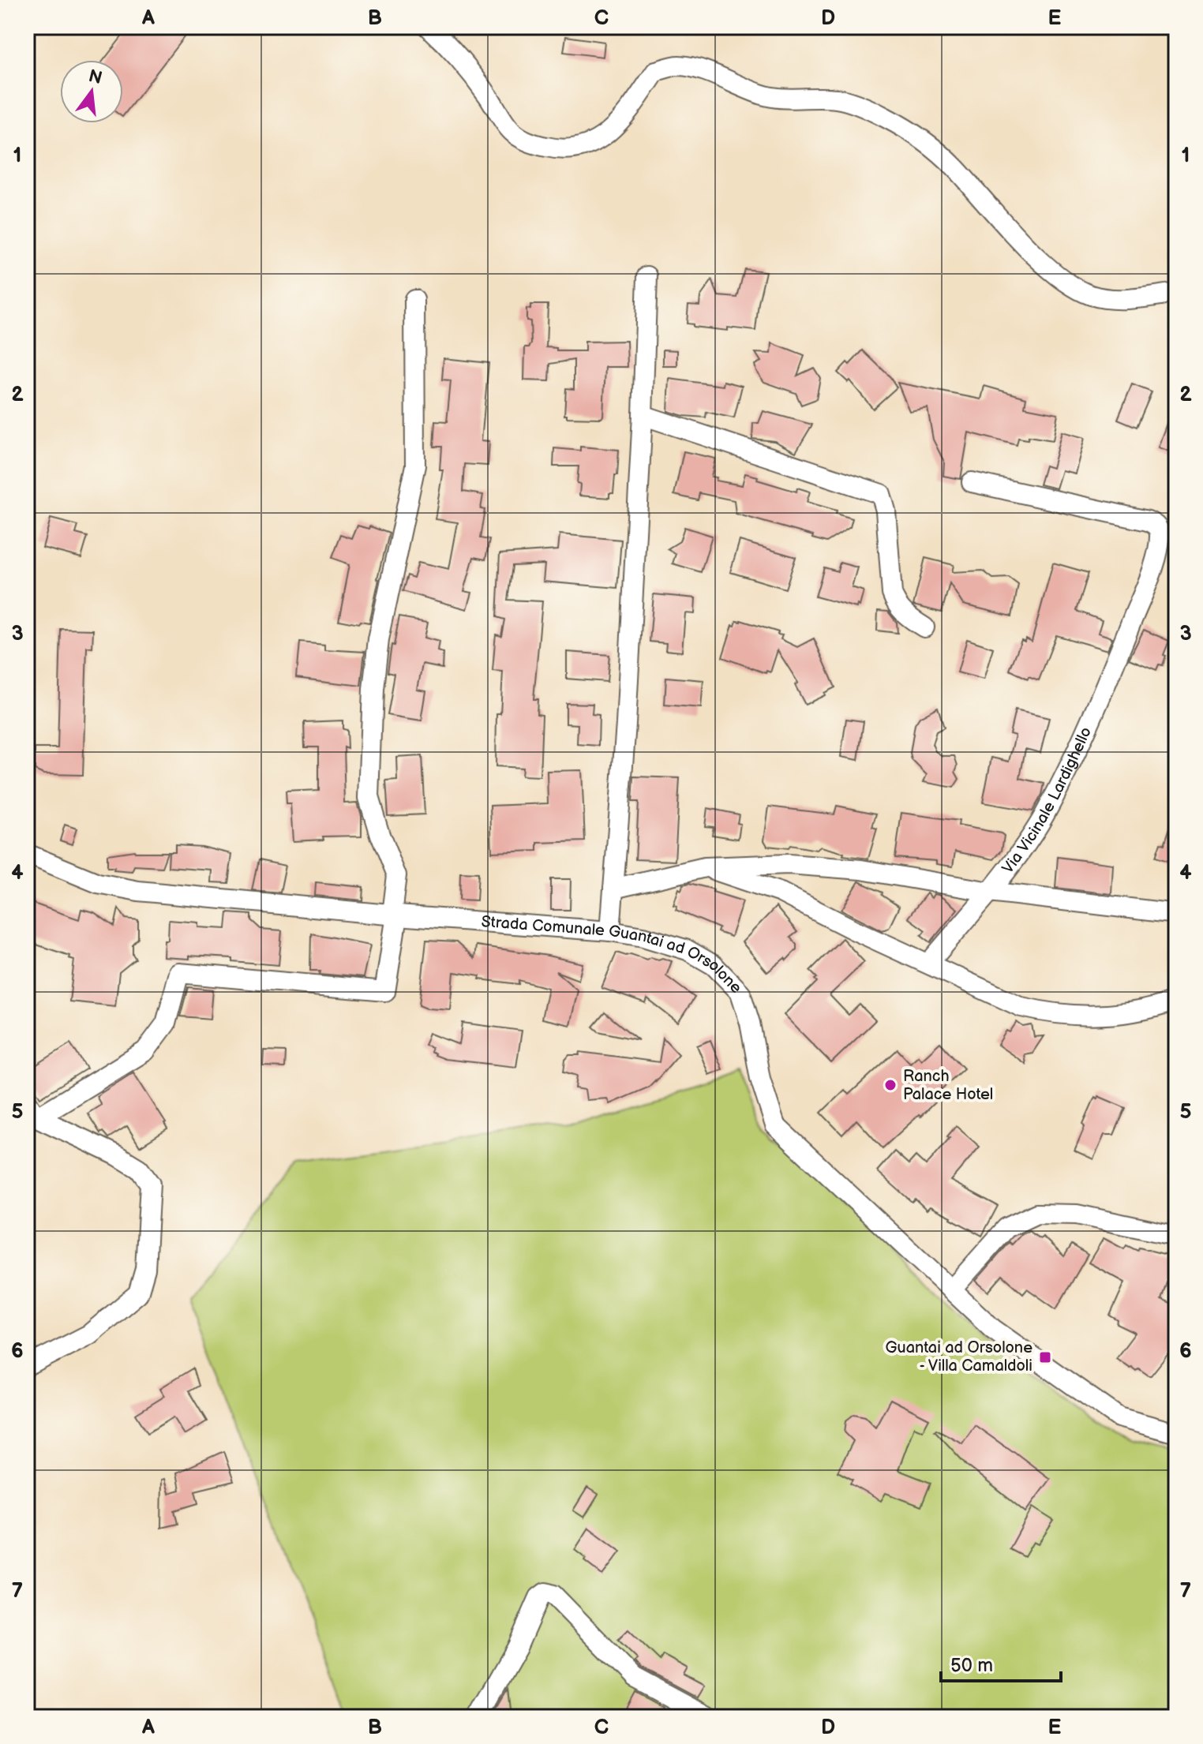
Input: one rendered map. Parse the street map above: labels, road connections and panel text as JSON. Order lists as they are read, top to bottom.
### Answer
{
  "streets": {
    "street": ["Via Vicinale Lardighello", "Strada Comunale Guantai ad Orsolone"]
  },
  "places": {
    "other": ["Ranch Palace Hotel"],
    "transit": ["Guantai ad Orsolone - Villa Camaldoli"]
  },
  "scale_bar": "50 m",
  "north": "top",
  "grid": {
    "columns": [
      "A",
      "B",
      "C",
      "D",
      "E"
    ],
    "rows": [
      "1",
      "2",
      "3",
      "4",
      "5",
      "6",
      "7"
    ]
  }
}
